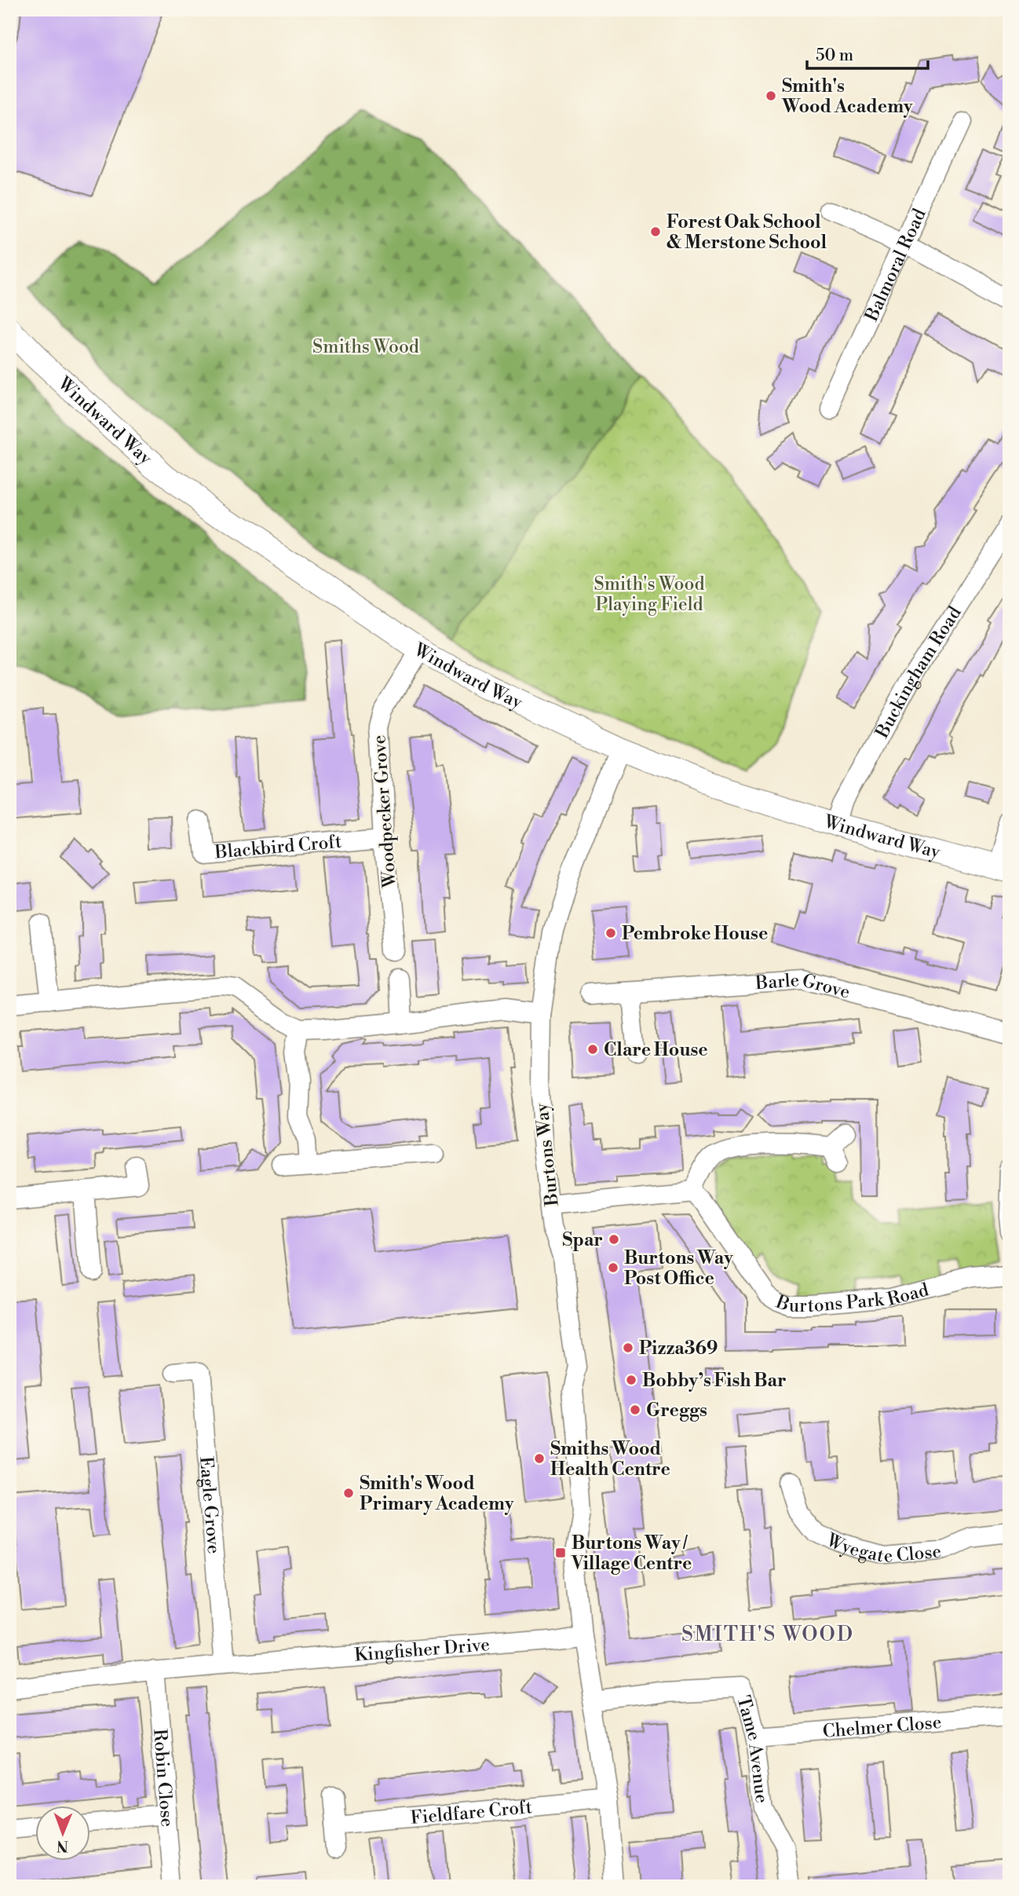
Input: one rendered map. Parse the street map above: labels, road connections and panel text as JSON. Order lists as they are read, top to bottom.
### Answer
{
  "streets": {
    "street": [
      "Balmoral Road",
      "Windward Way",
      "Buckingham Road",
      "Woodpecker Grove",
      "Blackbird Croft",
      "Barle Grove",
      "Burtons Way",
      "Burtons Park Road",
      "Eagle Grove",
      "Wyegate Close",
      "Kingfisher Drive",
      "Chelmer Close",
      "Tame Avenue",
      "Robin Close",
      "Fieldfare Croft"
    ]
  },
  "crossings": [
    ["Windward Way", "Buckingham Road"],
    ["Windward Way", "Woodpecker Grove"],
    ["Windward Way", "Burtons Way"],
    ["Woodpecker Grove", "Blackbird Croft"],
    ["Burtons Way", "Kingfisher Drive"],
    ["Eagle Grove", "Kingfisher Drive"],
    ["Kingfisher Drive", "Robin Close"],
    ["Chelmer Close", "Tame Avenue"]
  ],
  "districts": ["SMITH'S WOOD"],
  "parks": ["Smiths Wood", "Smith's Wood Playing Field"],
  "places": {
    "other": [
      "Smith's Wood Academy",
      "Forest Oak School & Merstone School",
      "Pembroke House",
      "Clare House",
      "Spar",
      "Burtons Way Post Office",
      "Pizza369",
      "Bobby’s Fish Bar",
      "Greggs",
      "Smiths Wood Health Centre",
      "Smith's Wood Primary Academy"
    ],
    "transit": ["Burtons Way / Village Centre"]
  },
  "scale_bar": "50 m",
  "north": "bottom"
}
